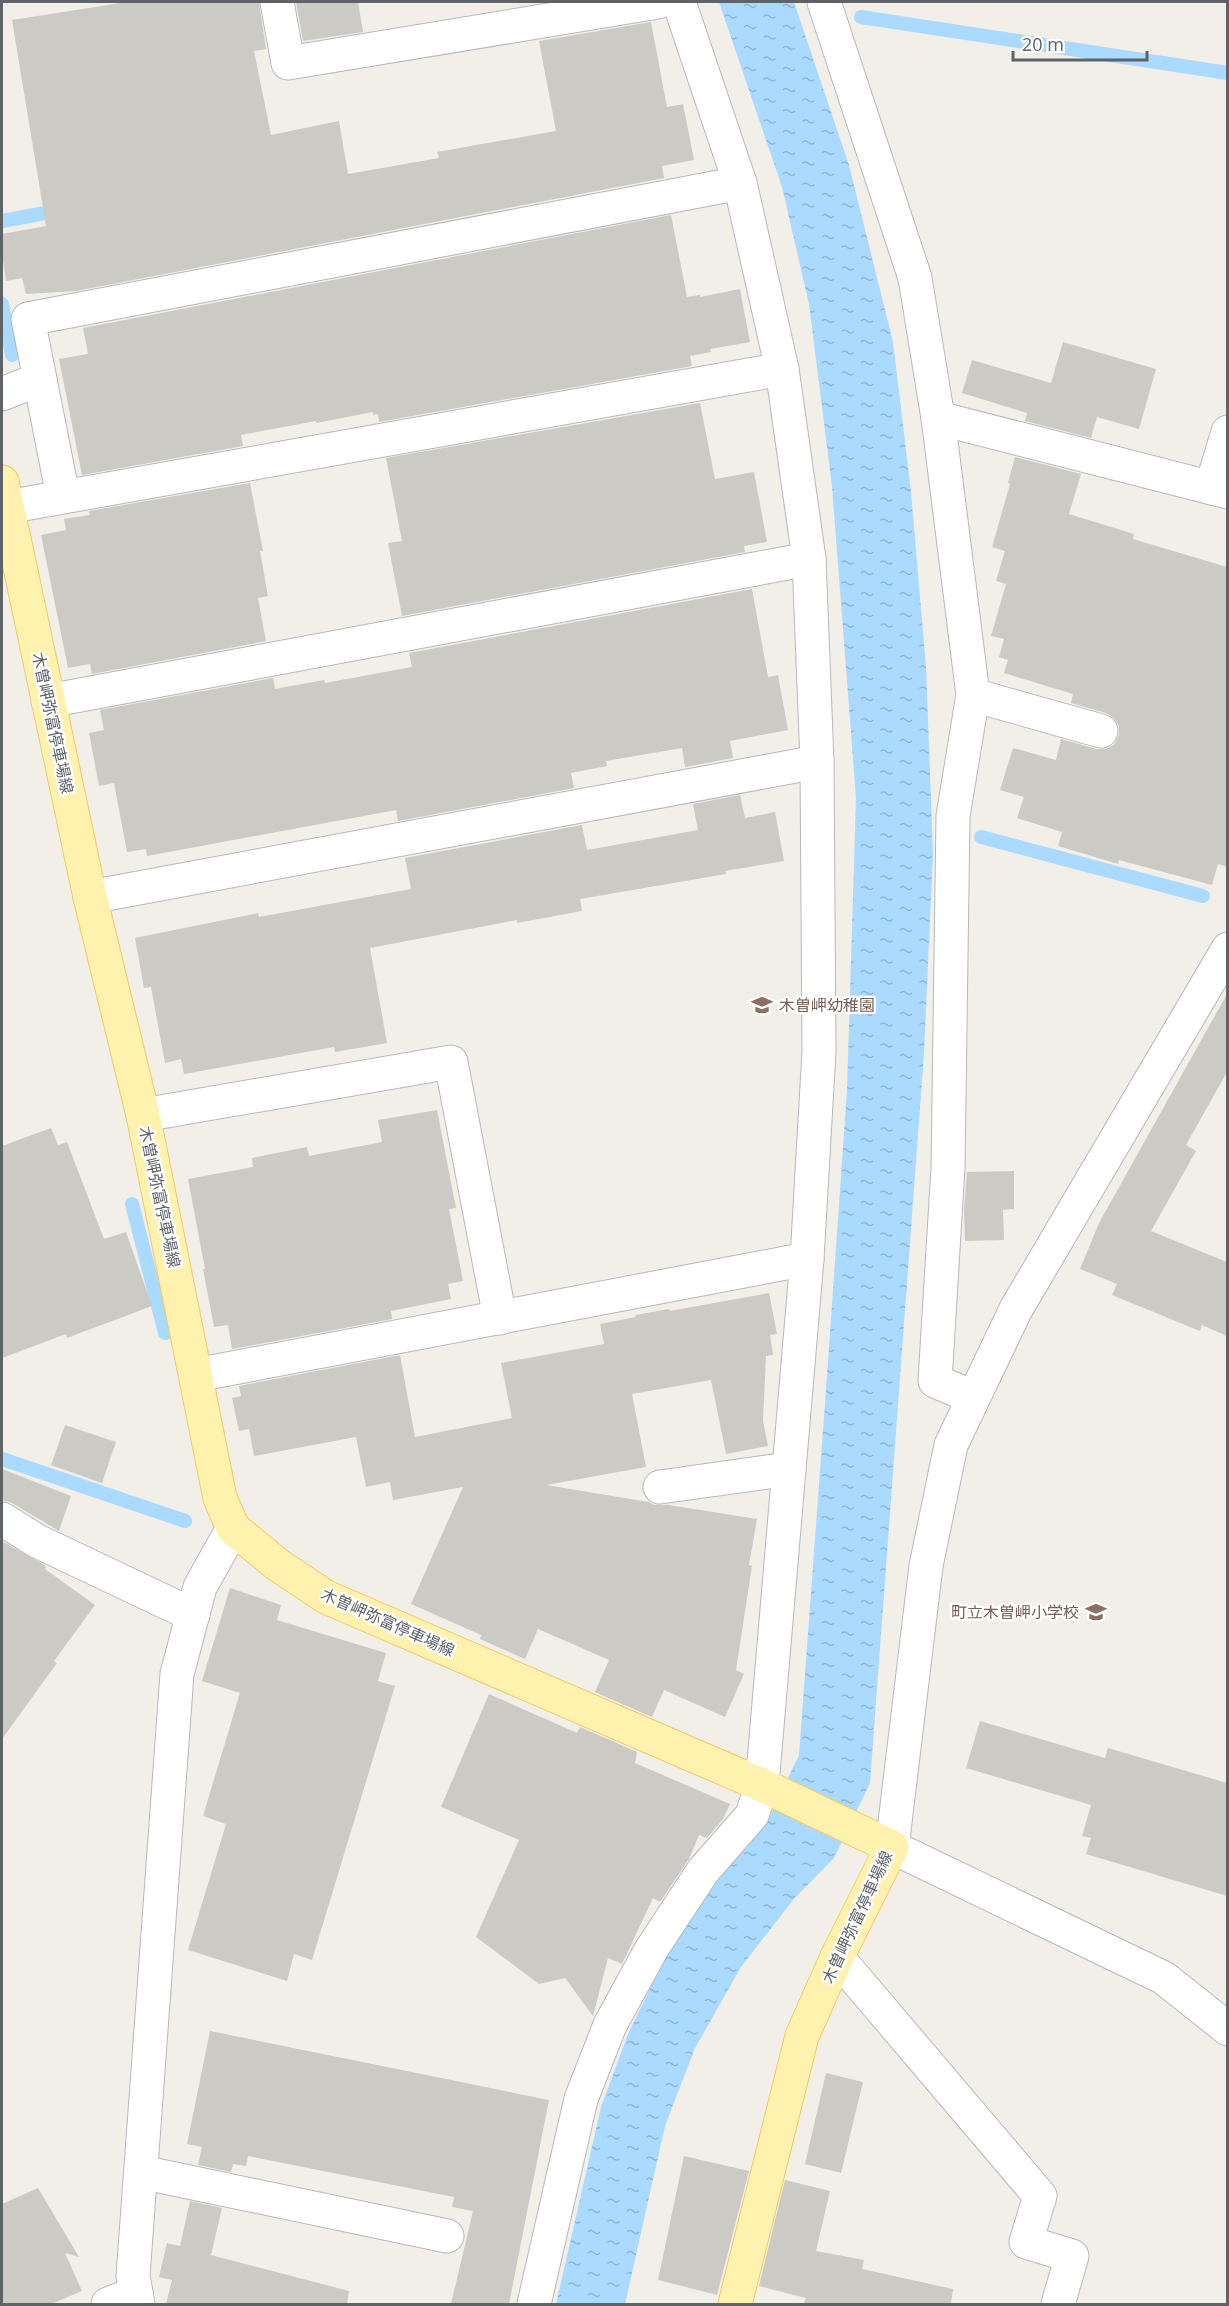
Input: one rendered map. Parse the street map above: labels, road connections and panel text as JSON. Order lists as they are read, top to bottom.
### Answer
{
  "streets": {
    "main road": ["木曽岬弥富停車場線"]
  },
  "places": {
    "school or university": ["木曽岬幼稚園", "町立木曽岬小学校"]
  },
  "scale_bar": "20 m"
}
